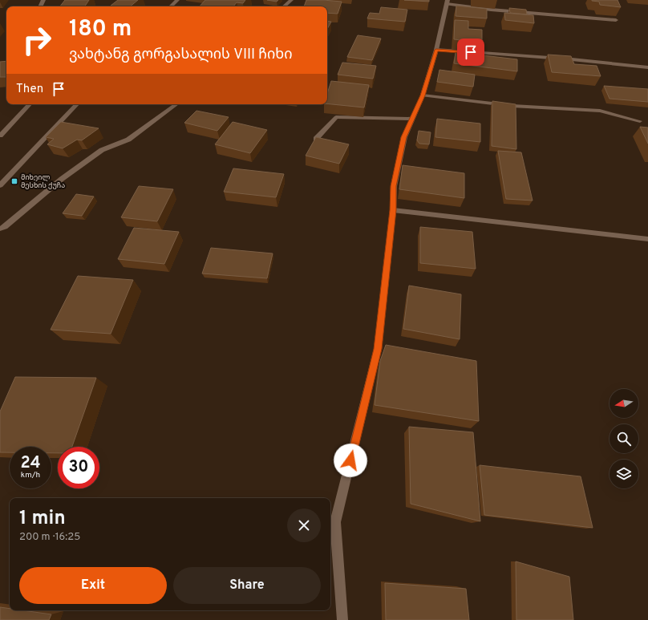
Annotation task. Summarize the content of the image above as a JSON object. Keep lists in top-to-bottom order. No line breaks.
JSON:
{"places":{"transit":["მიხეილ მესხის ქუჩა"]},"north":"left","page":{"turn":["180 m","ვახტანგ გორგასალის VIII ჩიხი"],"then":"Then","speed":"24 km/h","limit":"30","heading":["1 min","200 m · 16:25"],"buttons":["Exit","Share"]}}
